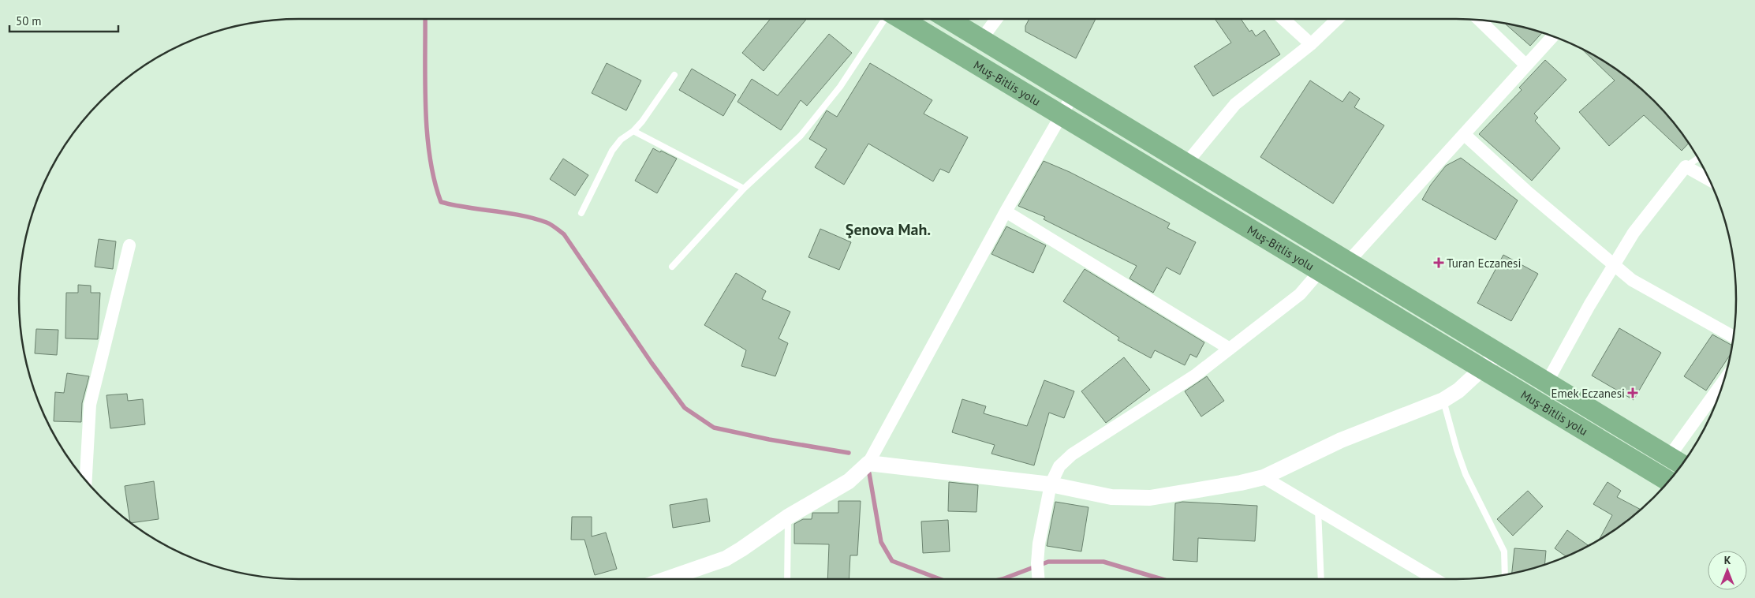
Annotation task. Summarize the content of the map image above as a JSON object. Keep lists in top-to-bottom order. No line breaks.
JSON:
{"streets":{"highway":["Muş-Bitlis yolu"]},"districts":["Şenova Mah."],"places":{"health":["Turan Eczanesi","Emek Eczanesi"]},"scale_bar":"50 m","north":"top"}
